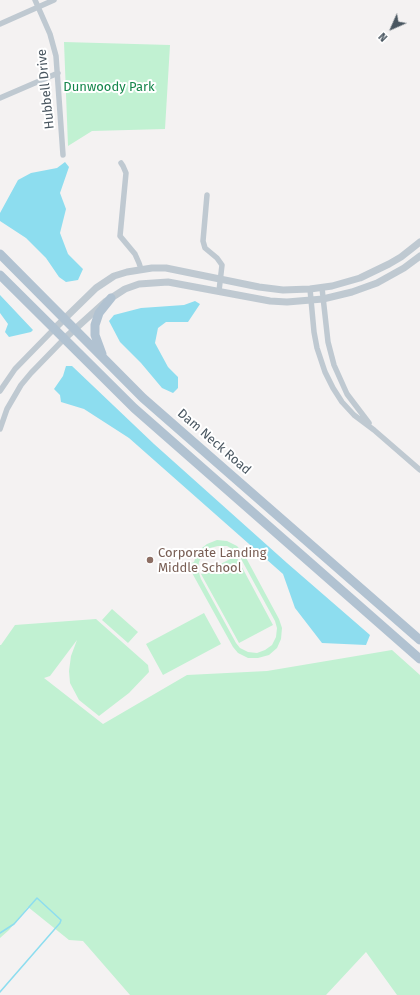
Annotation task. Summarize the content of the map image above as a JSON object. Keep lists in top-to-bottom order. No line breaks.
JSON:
{"streets":{"main road":["Dam Neck Road"],"street":["Hubbell Drive"]},"parks":["Dunwoody Park"],"places":["Corporate Landing Middle School"],"north":"bottom left"}
